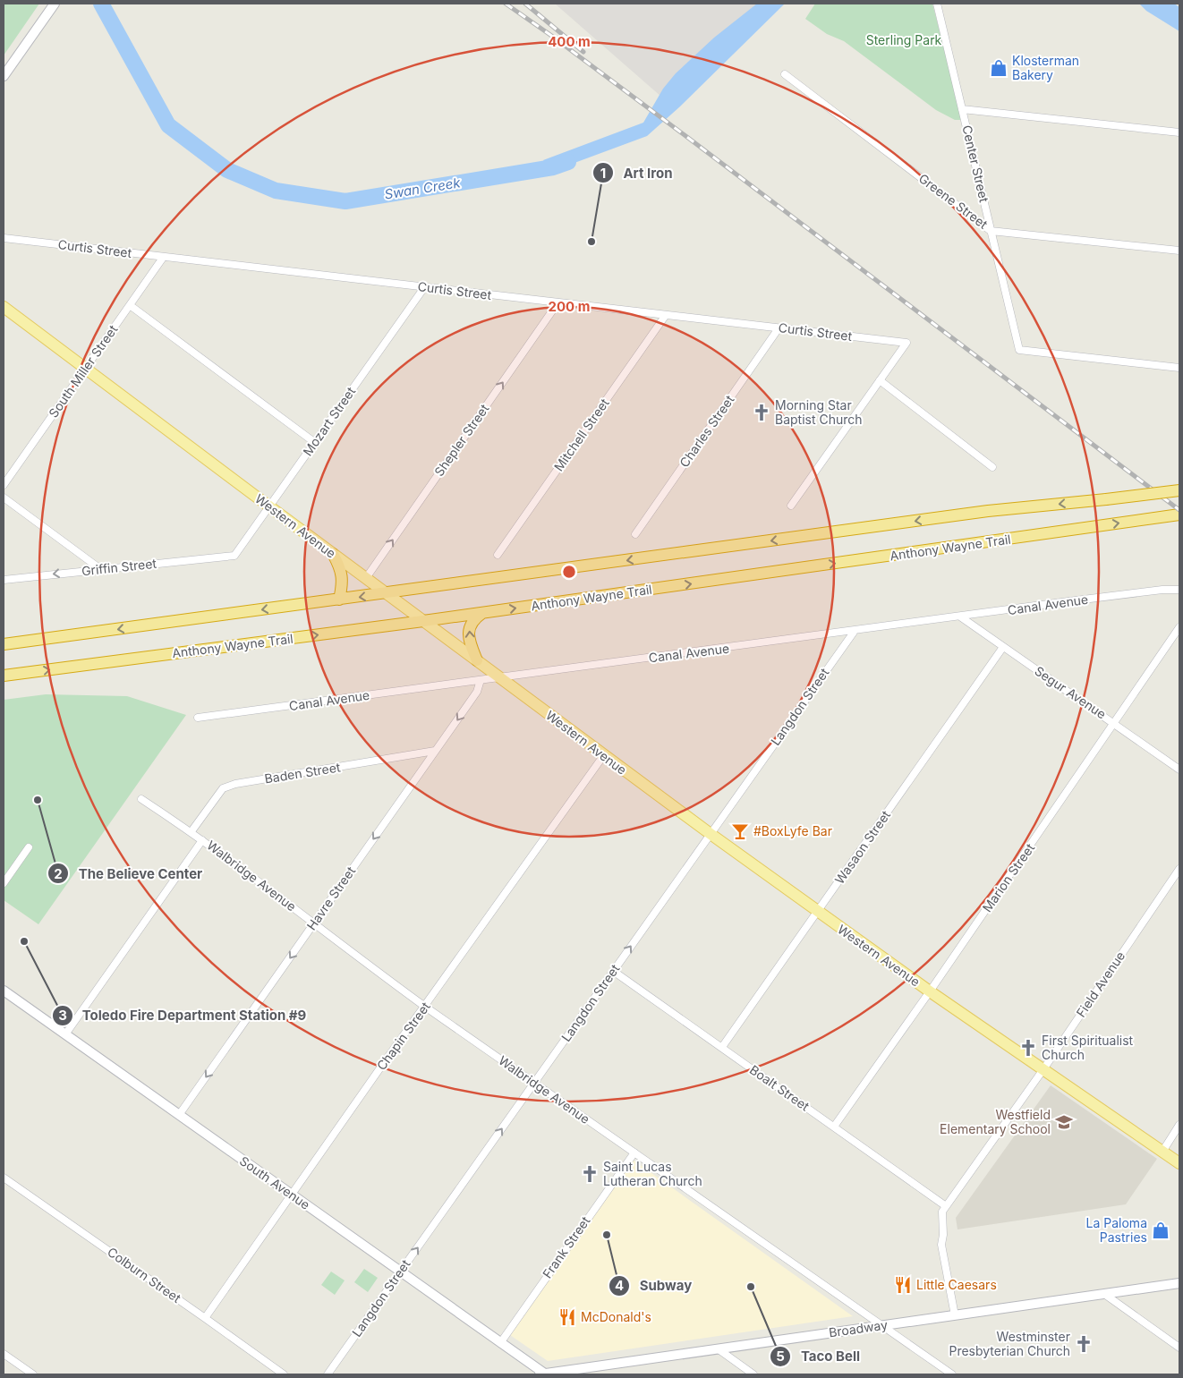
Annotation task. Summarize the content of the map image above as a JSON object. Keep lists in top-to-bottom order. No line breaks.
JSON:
{"streets":{"highway":["Anthony Wayne Trail"],"main road":["Western Avenue"],"street":["Center Street","Greene Street","Curtis Street","South Miller Street","Mozart Street","Charles Street","Mitchell Street","Shepler Street","Griffin Street","Canal Avenue","Segur Avenue","Langdon Street","Baden Street","Wasaon Street","Walbridge Avenue","Marion Street","Havre Street","Field Avenue","Chapin Street","Boalt Street","South Avenue","Frank Street","Colburn Street","Broadway"]},"crossings":[["Center Street","Greene Street"],["Curtis Street","South Miller Street"],["Curtis Street","Mozart Street"],["Curtis Street","Charles Street"],["Curtis Street","Mitchell Street"],["Curtis Street","Shepler Street"],["South Miller Street","Western Avenue"],["Mozart Street","Western Avenue"],["Mozart Street","Griffin Street"],["Shepler Street","Western Avenue"],["Western Avenue","Anthony Wayne Trail"],["Western Avenue","Canal Avenue"],["Western Avenue","Langdon Street"],["Western Avenue","Wasaon Street"],["Western Avenue","Marion Street"],["Western Avenue","Field Avenue"],["Western Avenue","Chapin Street"],["Canal Avenue","Segur Avenue"],["Canal Avenue","Langdon Street"],["Canal Avenue","Havre Street"],["Segur Avenue","Wasaon Street"],["Segur Avenue","Marion Street"],["Langdon Street","Walbridge Avenue"],["Langdon Street","Boalt Street"],["Langdon Street","South Avenue"],["Baden Street","Walbridge Avenue"],["Baden Street","Havre Street"],["Wasaon Street","Boalt Street"],["Walbridge Avenue","Havre Street"],["Walbridge Avenue","Chapin Street"],["Walbridge Avenue","Frank Street"],["Walbridge Avenue","Broadway"],["Marion Street","Boalt Street"],["Havre Street","South Avenue"],["Field Avenue","Boalt Street"],["Field Avenue","Broadway"],["Chapin Street","South Avenue"],["Chapin Street","Colburn Street"],["South Avenue","Frank Street"],["South Avenue","Broadway"]],"one_way":["Shepler Street","Griffin Street","Langdon Street","Havre Street"],"water":["Swan Creek"],"parks":["Sterling Park"],"places":{"shop":["Klosterman Bakery","La Paloma Pastries"],"other":["Art Iron","The Believe Center","Toledo Fire Department Station #9","Subway","Taco Bell"],"church":["Morning Star Baptist Church","First Spiritualist Church","Saint Lucas Lutheran Church","Westminster Presbyterian Church"],"bar":["#BoxLyfe Bar"],"school or university":["Westfield Elementary School"],"restaurant":["Little Caesars","McDonald's"]},"rings":["400 m","200 m"]}
